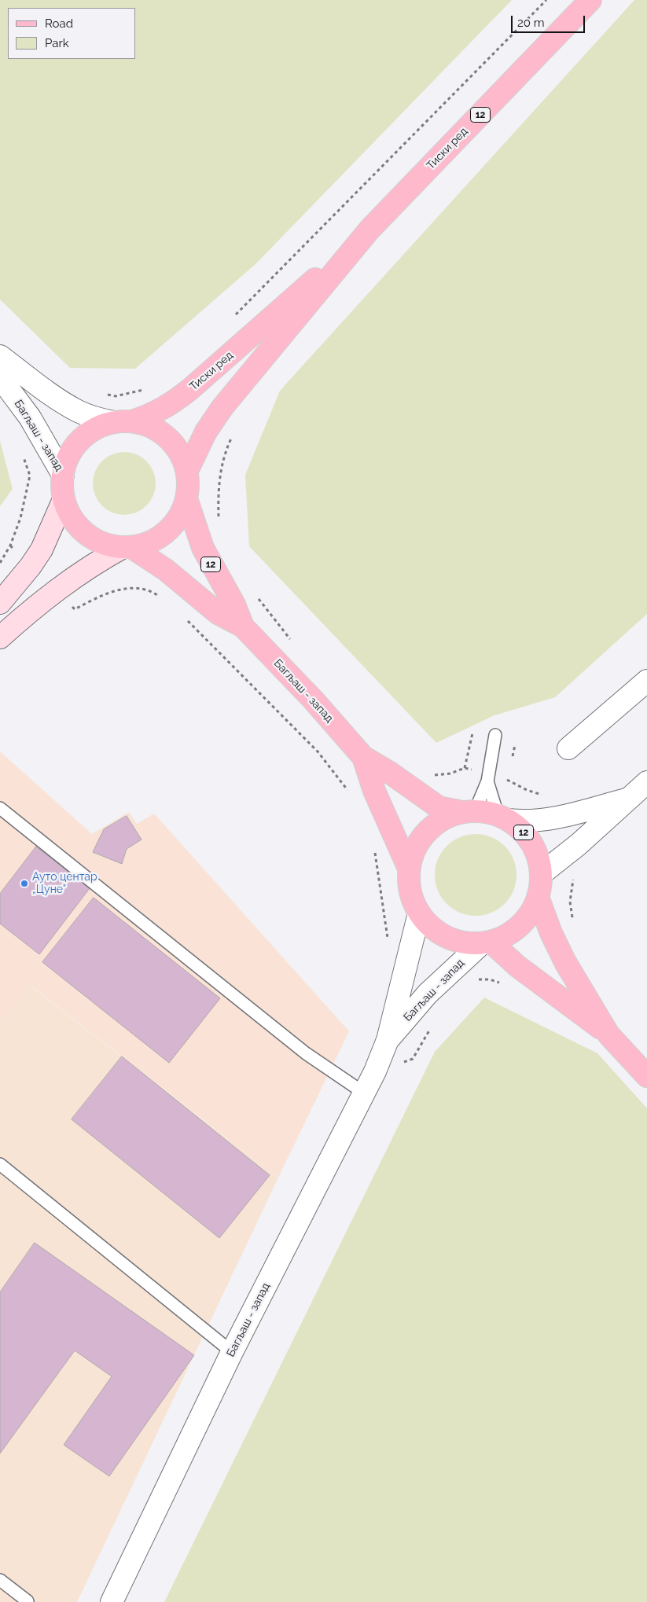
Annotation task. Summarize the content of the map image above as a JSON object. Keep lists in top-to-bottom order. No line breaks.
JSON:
{"streets":{"main road":["12","Тиски ред","Багљаш - запад"]},"crossings":[["12","Тиски ред"],["12","Багљаш - запад"],["Тиски ред","Багљаш - запад"]],"places":["Ауто центар „Цуне”"],"legend":["Road","Park"],"scale_bar":"20 m"}
